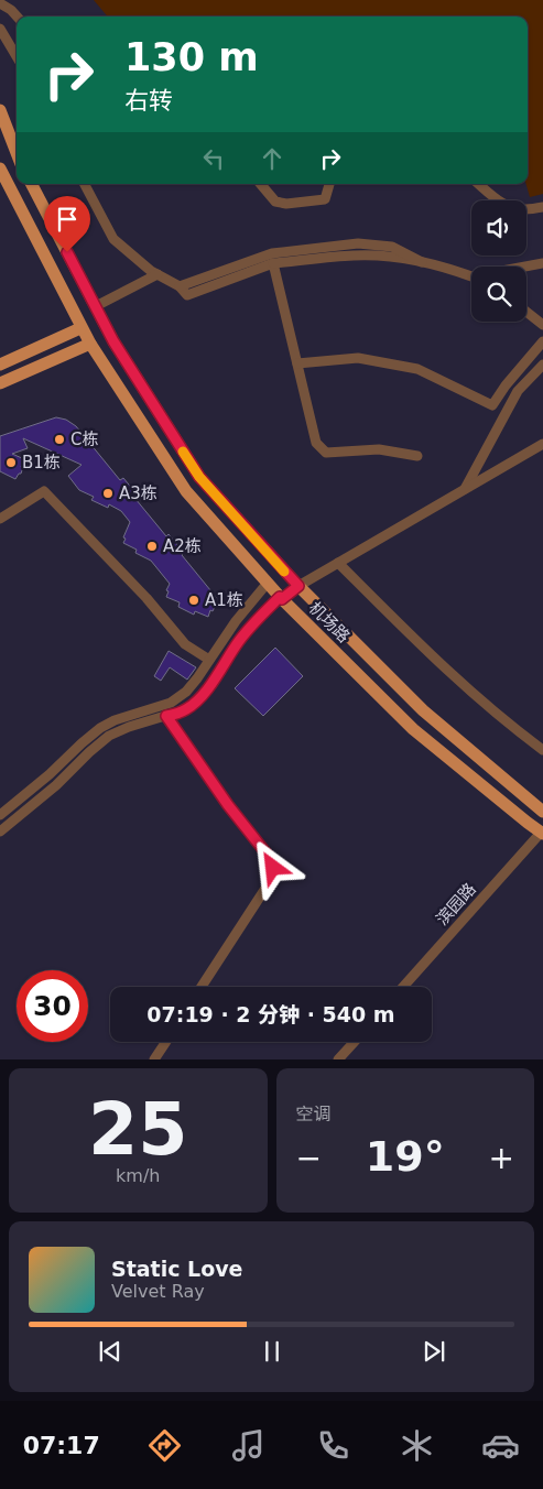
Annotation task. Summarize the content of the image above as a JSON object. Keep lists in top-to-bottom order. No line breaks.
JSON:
{"streets":{"main road":["机场路"],"street":["滨园路"]},"crossings":[["机场路","滨园路"]],"places":["C栋","B1栋","A3栋","A2栋","A1栋"],"page":{"turn":["130 m","右转"],"limit":"30","trip":"07:19 · 2 分钟 · 540 m","tile":[["25","km/h"],"空调"],"heat":["−","19°","+"],"song":["Static Love","Velvet Ray"],"tabs":"07:17"}}
